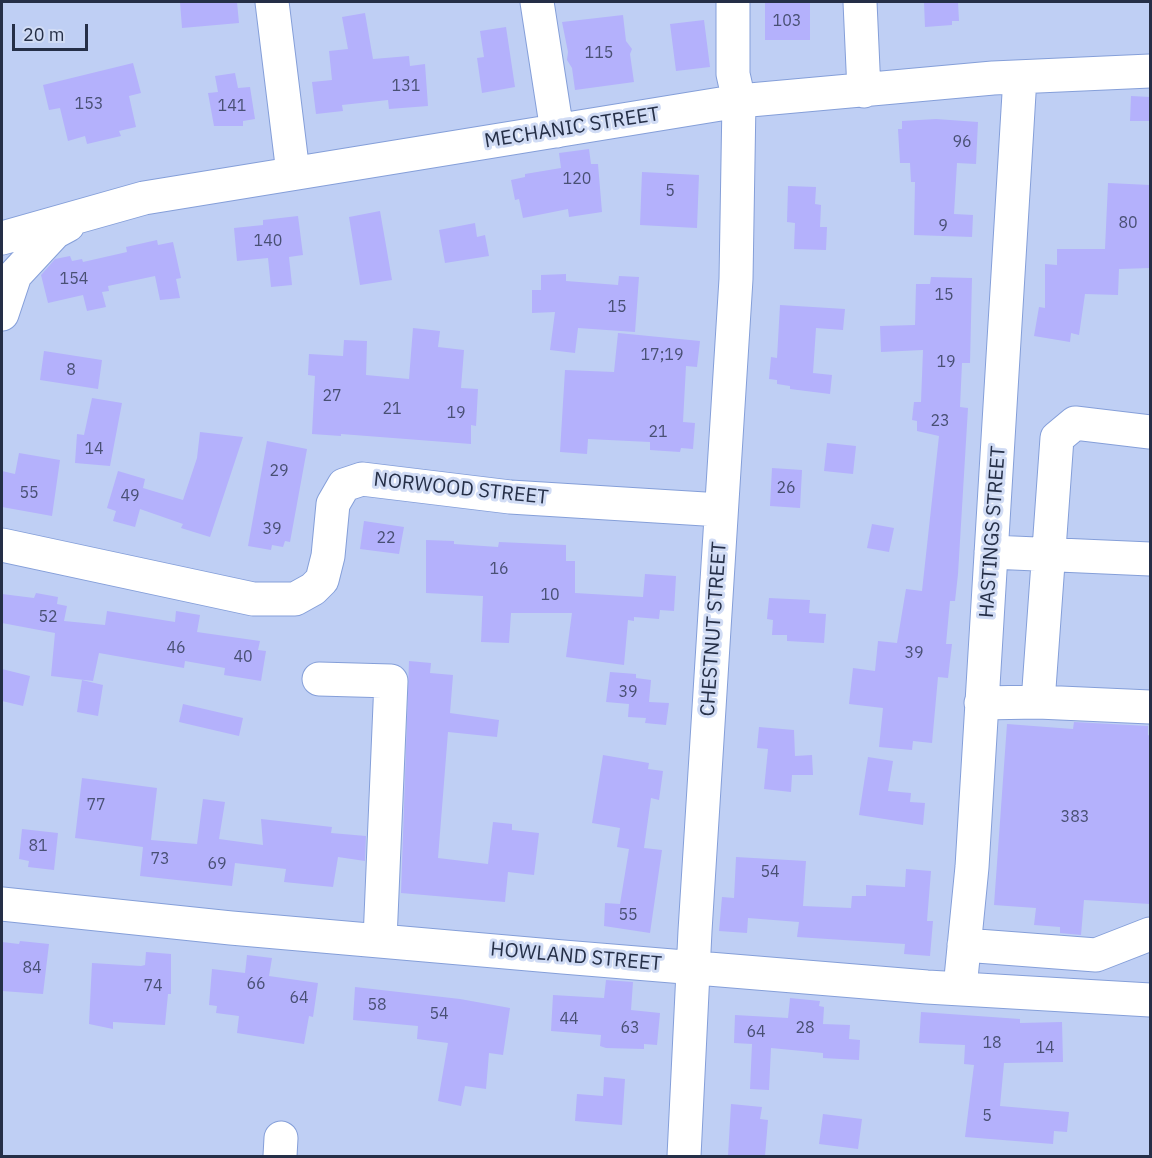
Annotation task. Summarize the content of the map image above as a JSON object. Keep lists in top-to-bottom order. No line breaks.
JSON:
{"streets":{"street":["MECHANIC STREET","NORWOOD STREET","HASTINGS STREET","CHESTNUT STREET","HOWLAND STREET"]},"crossings":[["MECHANIC STREET","HASTINGS STREET"],["MECHANIC STREET","CHESTNUT STREET"],["NORWOOD STREET","CHESTNUT STREET"],["HASTINGS STREET","HOWLAND STREET"],["CHESTNUT STREET","HOWLAND STREET"]],"house_numbers":["103","115","131","153","141","96","120","5","80","9","140","154","15","15","17;19","19","8","27","21","19","23","21","14","29","26","55","49","39","22","16","10","52","46","39","40","39","77","383","81","73","69","54","55","84","66","74","64","58","54","44","63","28","64","18","14","5"],"scale_bar":"20 m"}
